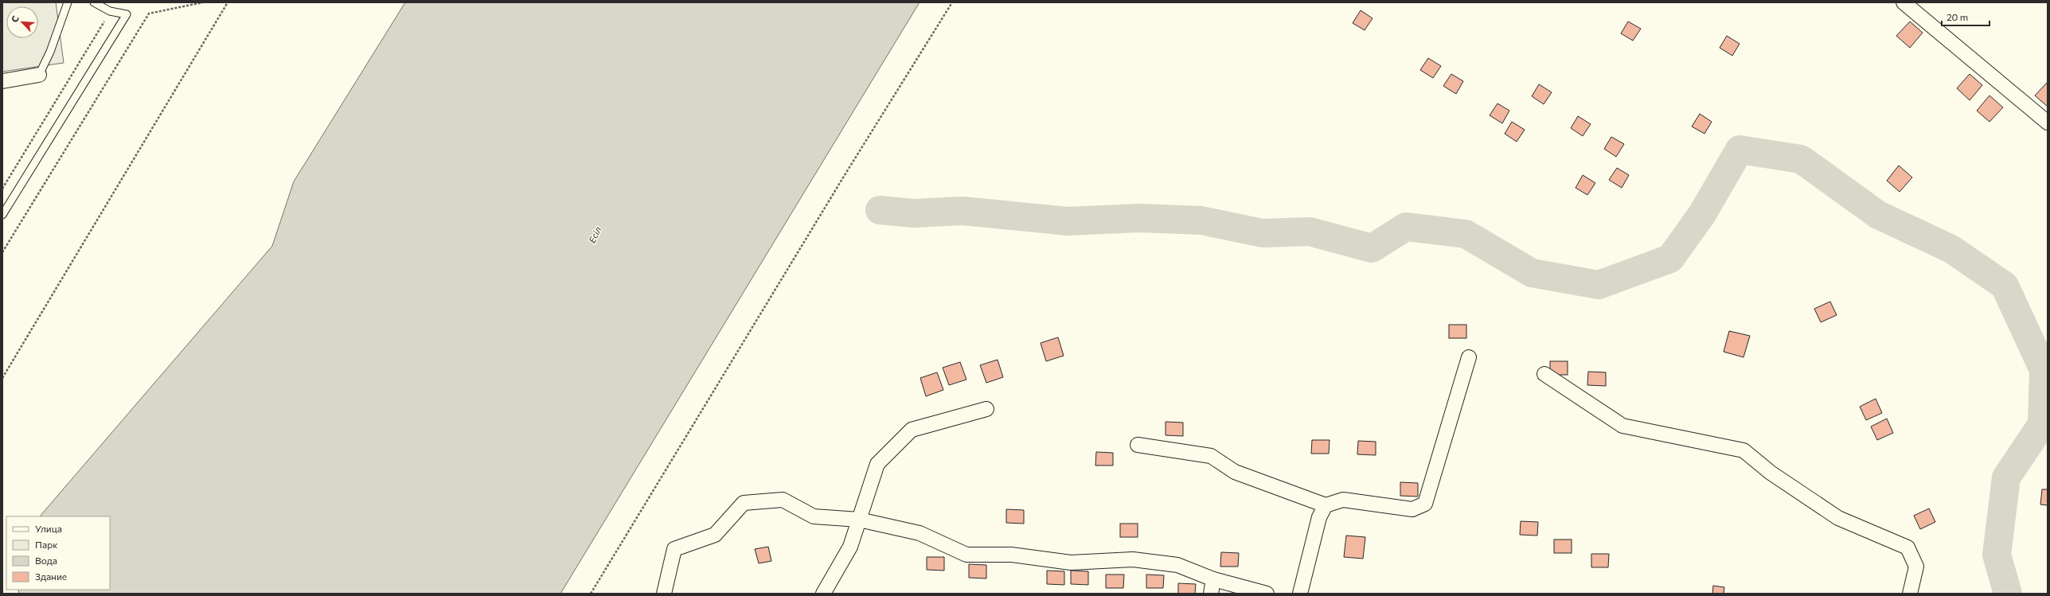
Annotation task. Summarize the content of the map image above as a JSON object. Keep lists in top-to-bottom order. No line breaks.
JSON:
{"water":["Есіл"],"legend":["Улица","Парк","Вода","Здание"],"scale_bar":"20 m","north":"top left"}
